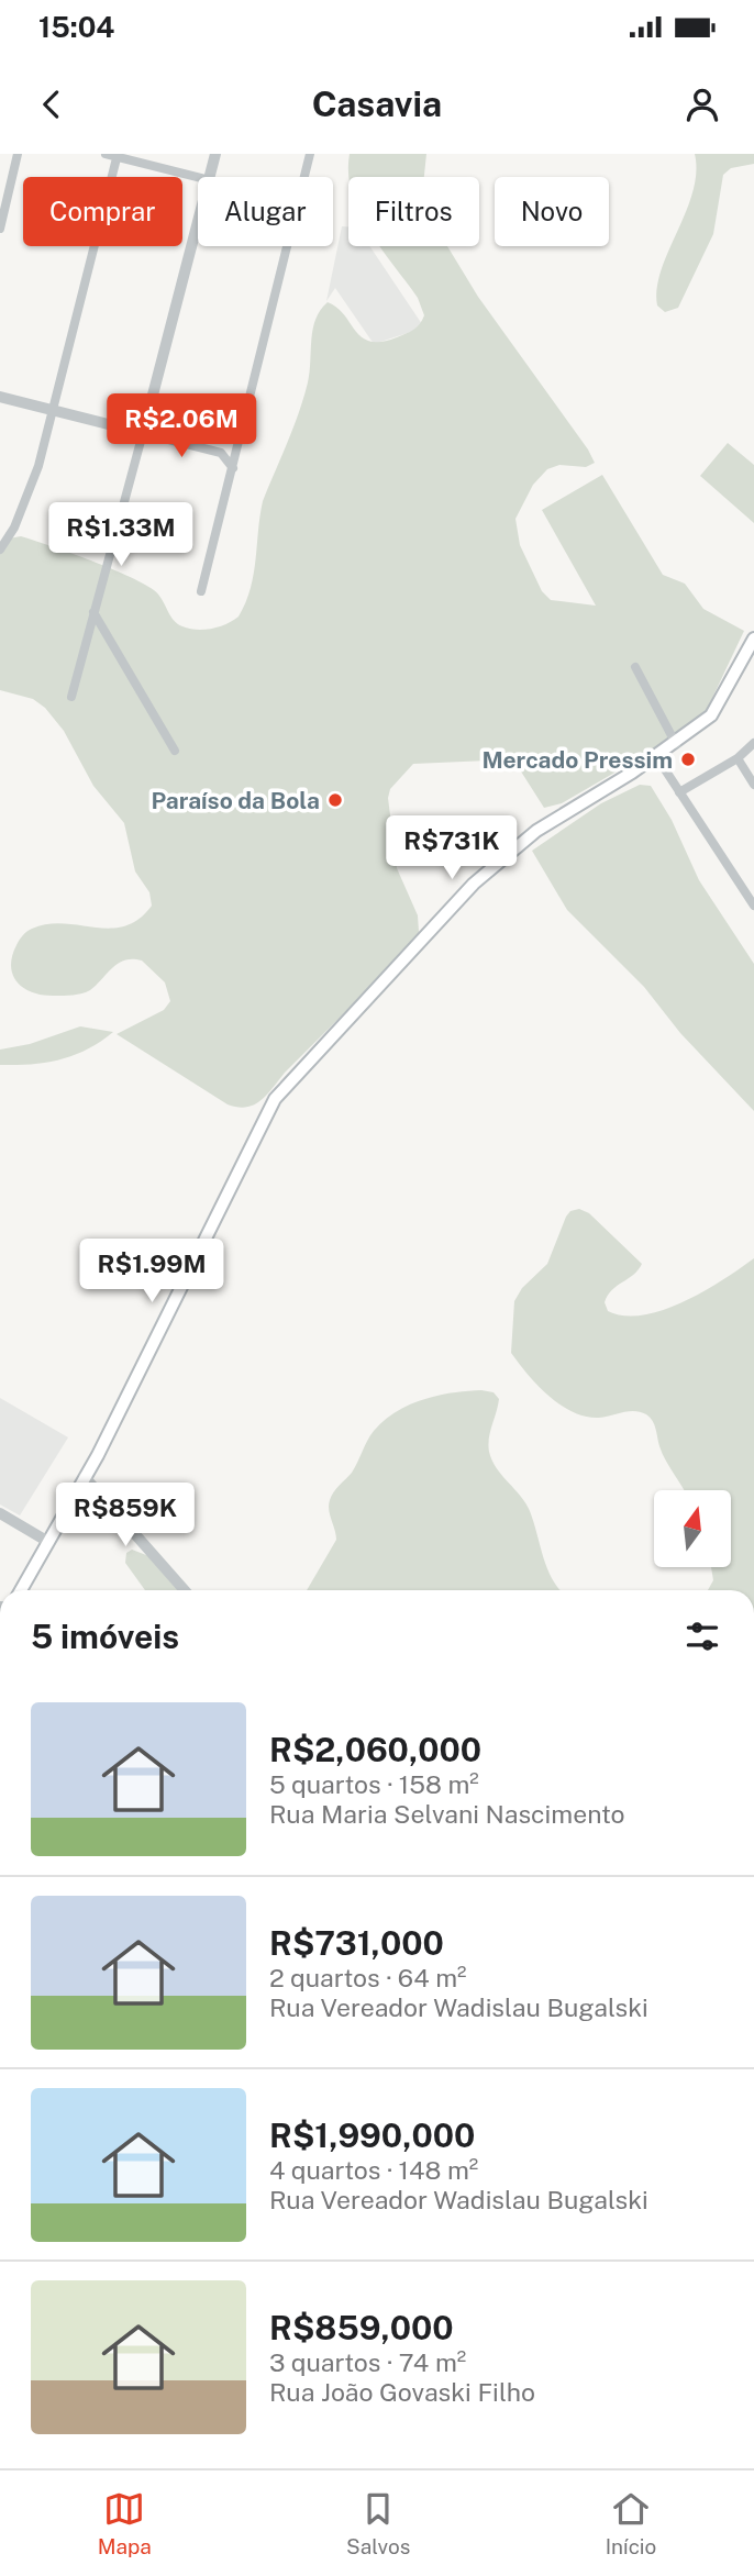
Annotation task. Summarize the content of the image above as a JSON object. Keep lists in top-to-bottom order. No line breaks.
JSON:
{"places":["Mercado Pressim","Paraíso da Bola"],"north":"top","page":{"status":"15:04","header":"Casavia","chip":["Comprar","Alugar","Filtros","Novo"],"price":["R$2.06M","R$1.33M","R$731K","R$1.99M","R$859K"],"heading":"5 imóveis","list":[{"name":"R$2,060,000","note":"5 quartos · 158 m² · Rua Maria Selvani Nascimento"},{"name":"R$731,000","note":"2 quartos · 64 m² · Rua Vereador Wadislau Bugalski"},{"name":"R$1,990,000","note":"4 quartos · 148 m² · Rua Vereador Wadislau Bugalski"},{"name":"R$859,000","note":"3 quartos · 74 m² · Rua João Govaski Filho"}],"tabs":["Mapa","Salvos","Início"]}}
